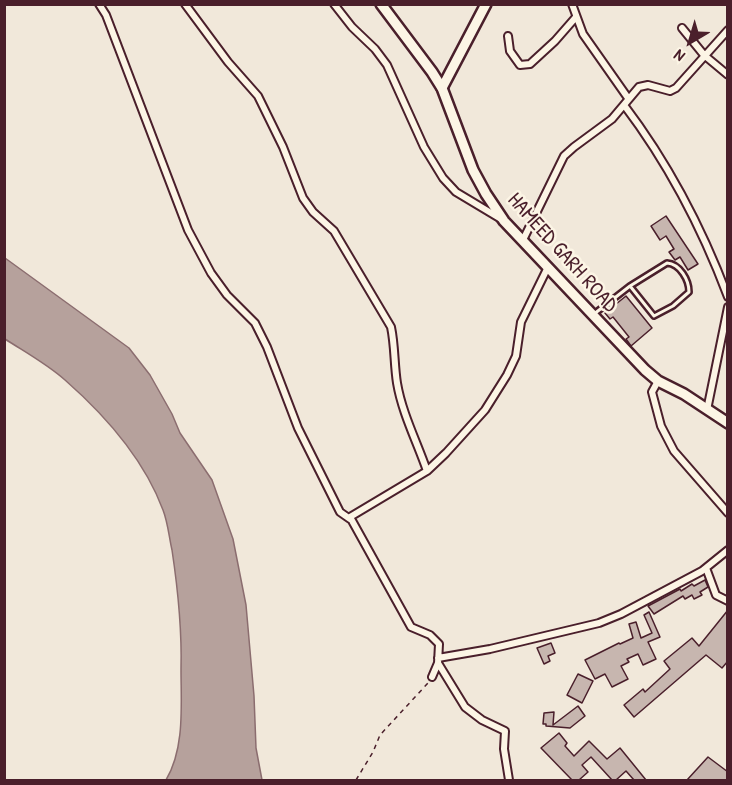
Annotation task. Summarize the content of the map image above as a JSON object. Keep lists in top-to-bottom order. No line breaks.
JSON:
{"streets":{"main road":["HAMEED GARH ROAD"]},"north":"bottom left"}
